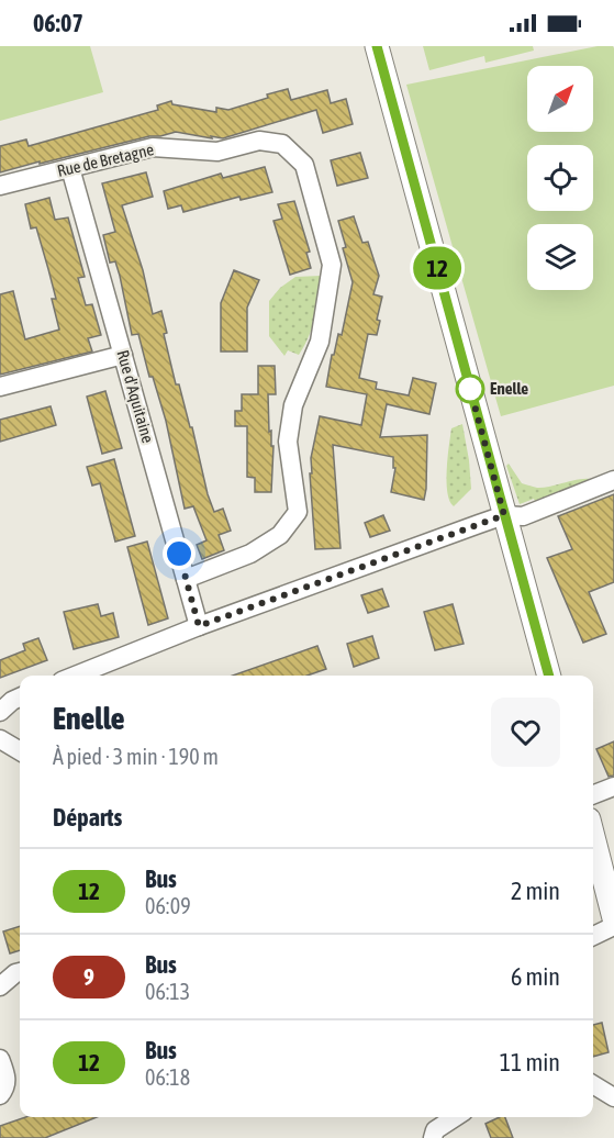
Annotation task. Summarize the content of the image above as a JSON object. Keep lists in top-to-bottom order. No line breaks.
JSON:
{"streets":{"street":["Rue de Bretagne","Rue d'Aquitaine"]},"crossings":[["Rue de Bretagne","Rue d'Aquitaine"]],"places":["Enelle"],"lines":["bus line 12"],"north":"top right","page":{"status":"06:07","on_map":"12","heading":[["Enelle","À pied · 3 min · 190 m"],"Départs"],"list":[{"mark":"12","name":"Bus","note":"06:09","value":"2 min"},{"mark":"9","name":"Bus","note":"06:13","value":"6 min"},{"mark":"12","name":"Bus","note":"06:18","value":"11 min"}]}}
